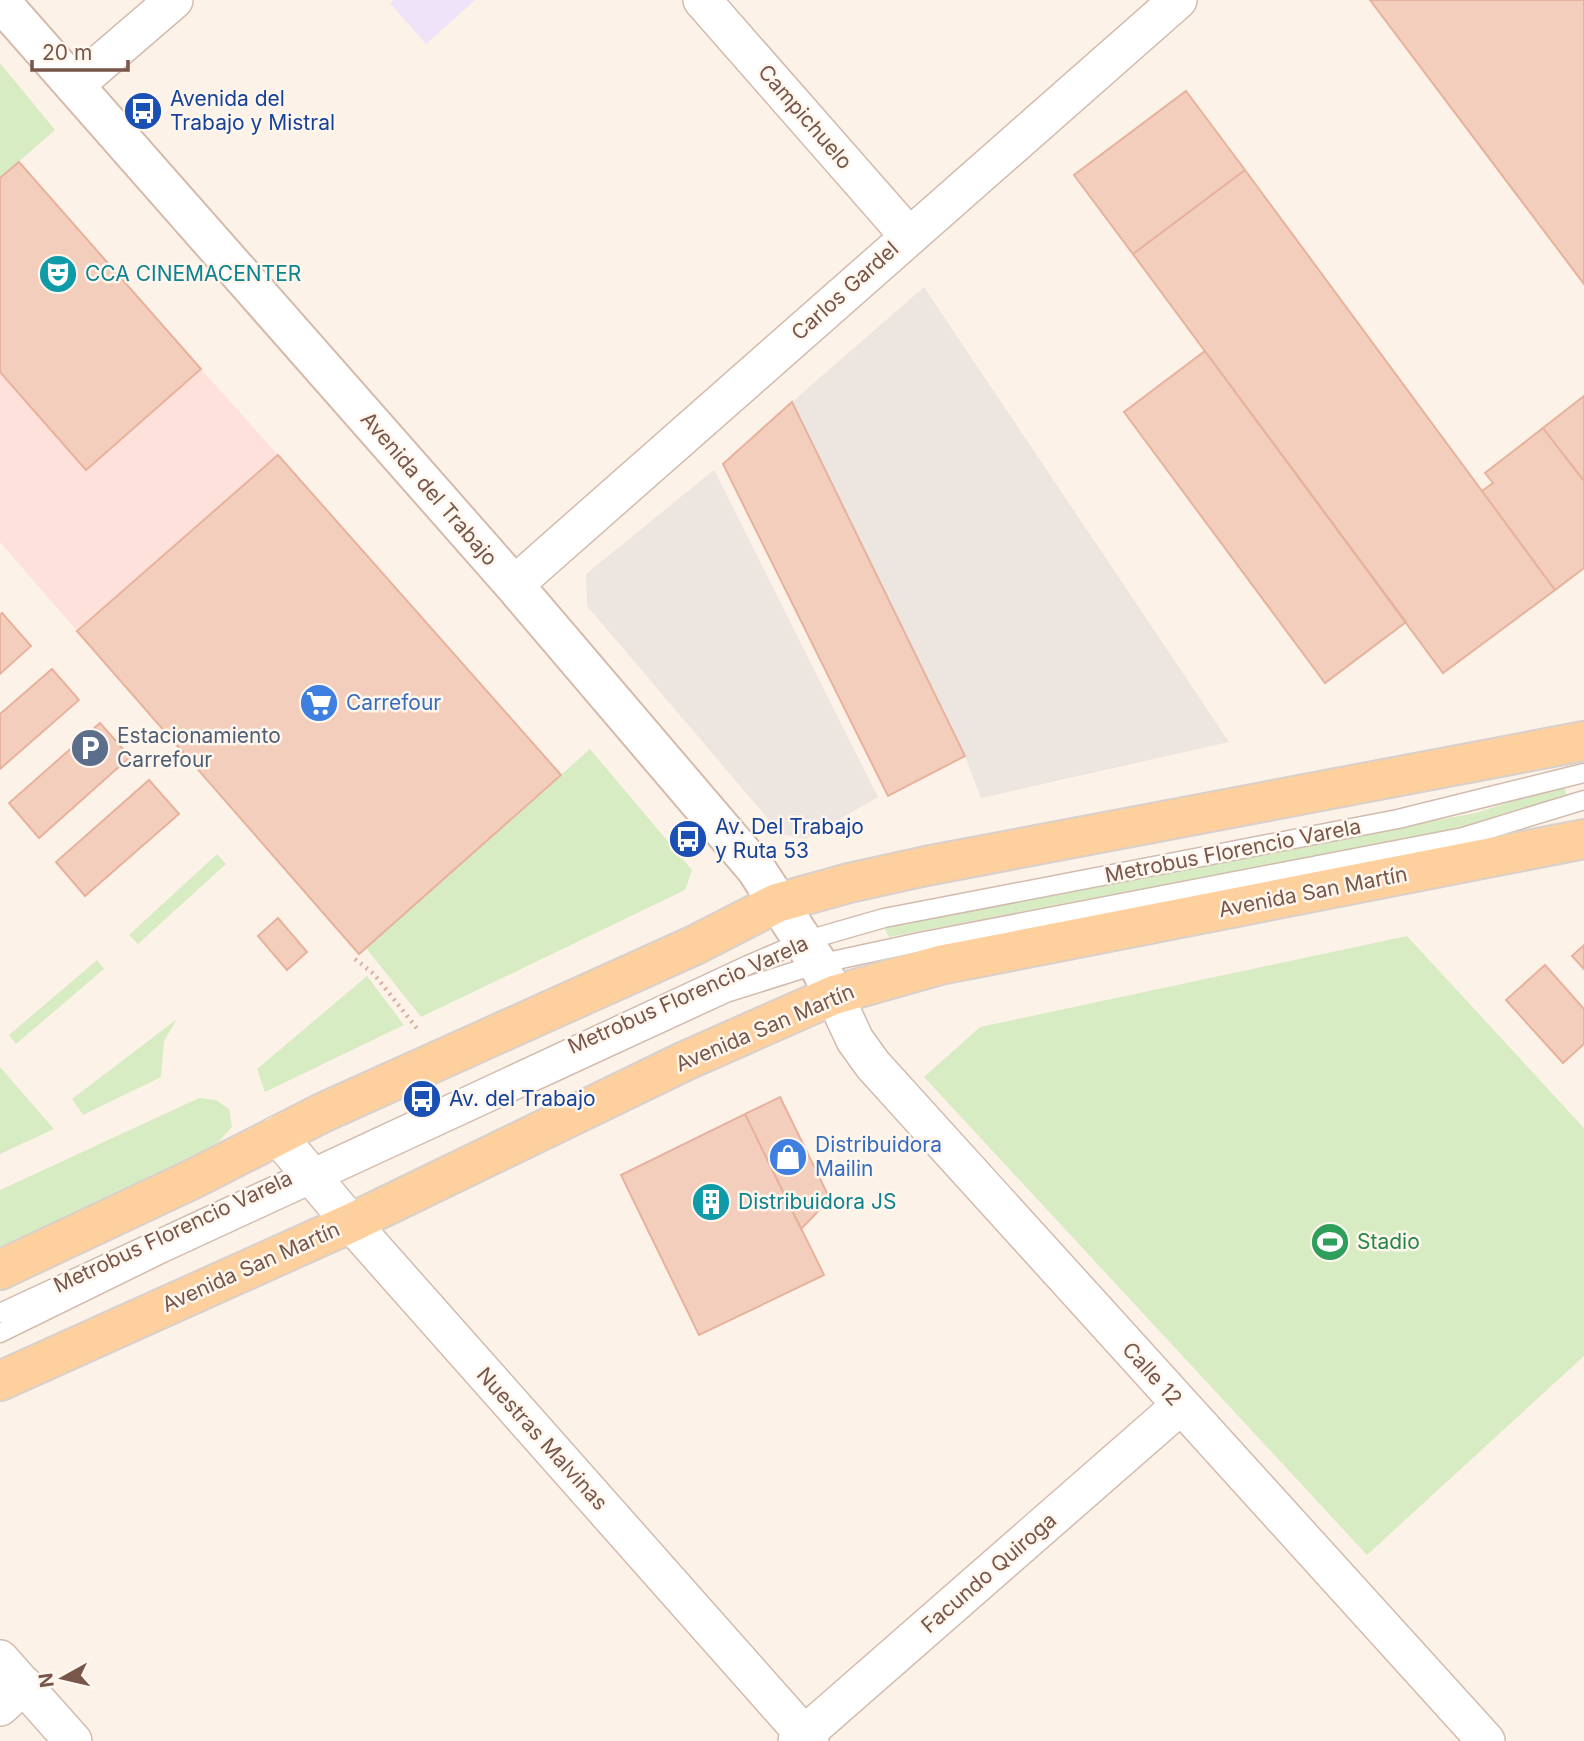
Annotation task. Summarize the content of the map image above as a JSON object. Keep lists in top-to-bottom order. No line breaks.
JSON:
{"streets":{"main road":["Avenida del Trabajo","Avenida San Martín"],"street":["Campichuelo","Carlos Gardel","Calle 12","Nuestras Malvinas","Facundo Quiroga"],"lane":["Metrobus Florencio Varela"]},"crossings":[["Campichuelo","Carlos Gardel"],["Carlos Gardel","Avenida del Trabajo"],["Avenida del Trabajo","Metrobus Florencio Varela"],["Avenida del Trabajo","Avenida San Martín"],["Avenida del Trabajo","Calle 12"],["Metrobus Florencio Varela","Avenida San Martín"],["Metrobus Florencio Varela","Calle 12"],["Metrobus Florencio Varela","Nuestras Malvinas"],["Avenida San Martín","Calle 12"],["Avenida San Martín","Nuestras Malvinas"],["Calle 12","Facundo Quiroga"],["Nuestras Malvinas","Facundo Quiroga"]],"places":{"bus stop":["Avenida del Trabajo y Mistral","Av. Del Trabajo y Ruta 53","Av. del Trabajo"],"theatre":["CCA CINEMACENTER"],"supermarket":["Carrefour"],"parking":["Estacionamiento Carrefour"],"shop":["Distribuidora Mailin"],"building":["Distribuidora JS"],"sports":["Stadio"]},"scale_bar":"20 m","north":"left"}
